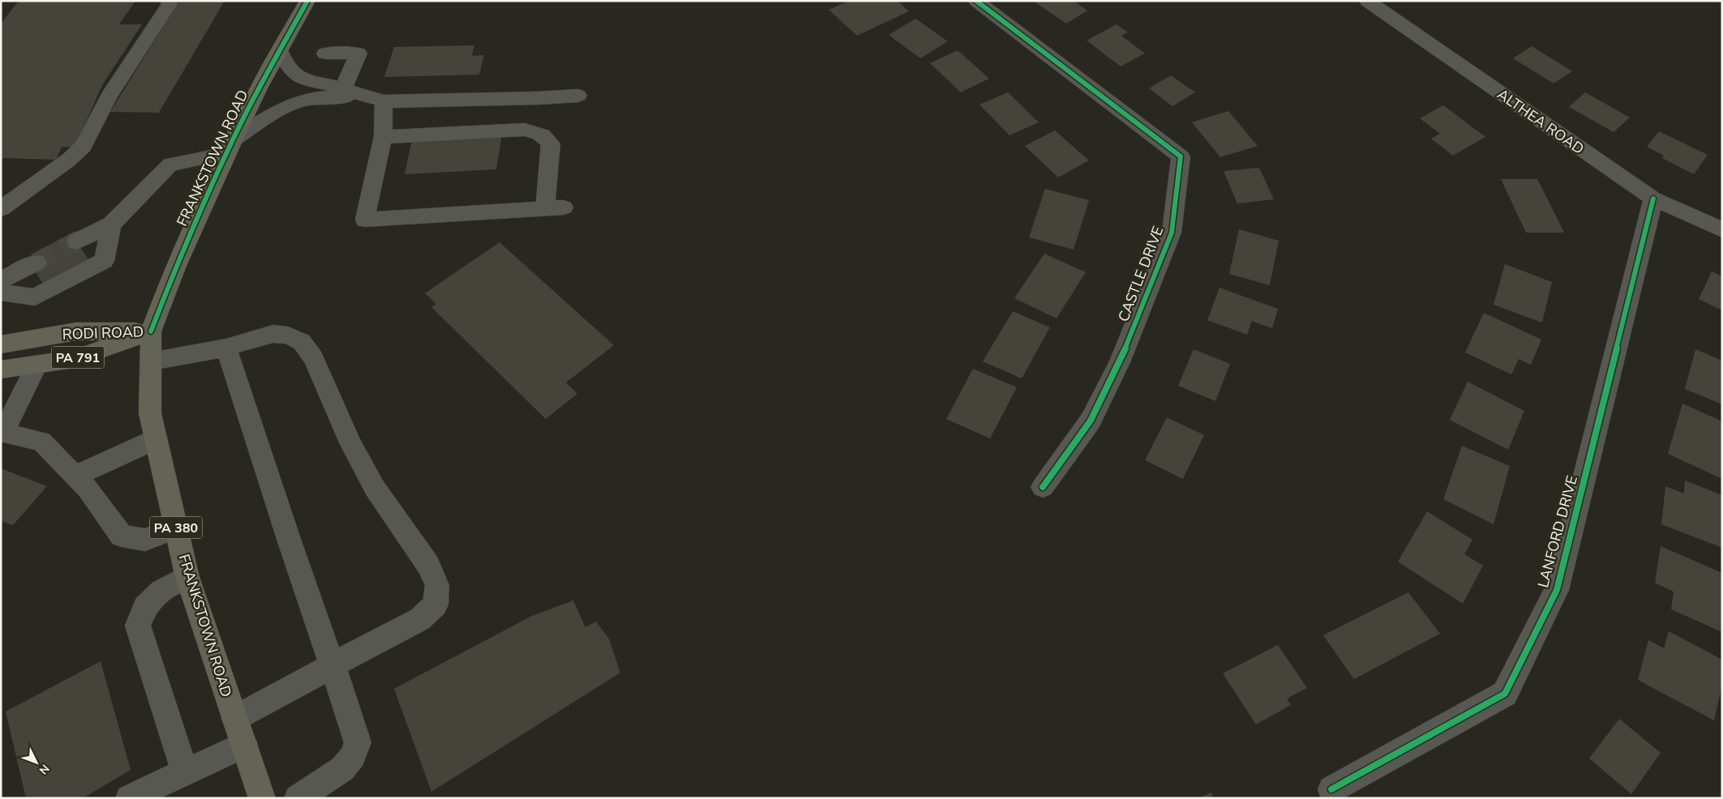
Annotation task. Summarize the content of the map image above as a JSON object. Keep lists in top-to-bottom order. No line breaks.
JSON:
{"streets":{"main road":["FRANKSTOWN ROAD","RODI ROAD","PA 791","PA 380"],"street":["ALTHEA ROAD","CASTLE DRIVE","LANFORD DRIVE"]},"crossings":[["ALTHEA ROAD","LANFORD DRIVE"],["FRANKSTOWN ROAD","RODI ROAD"]],"north":"bottom right"}
